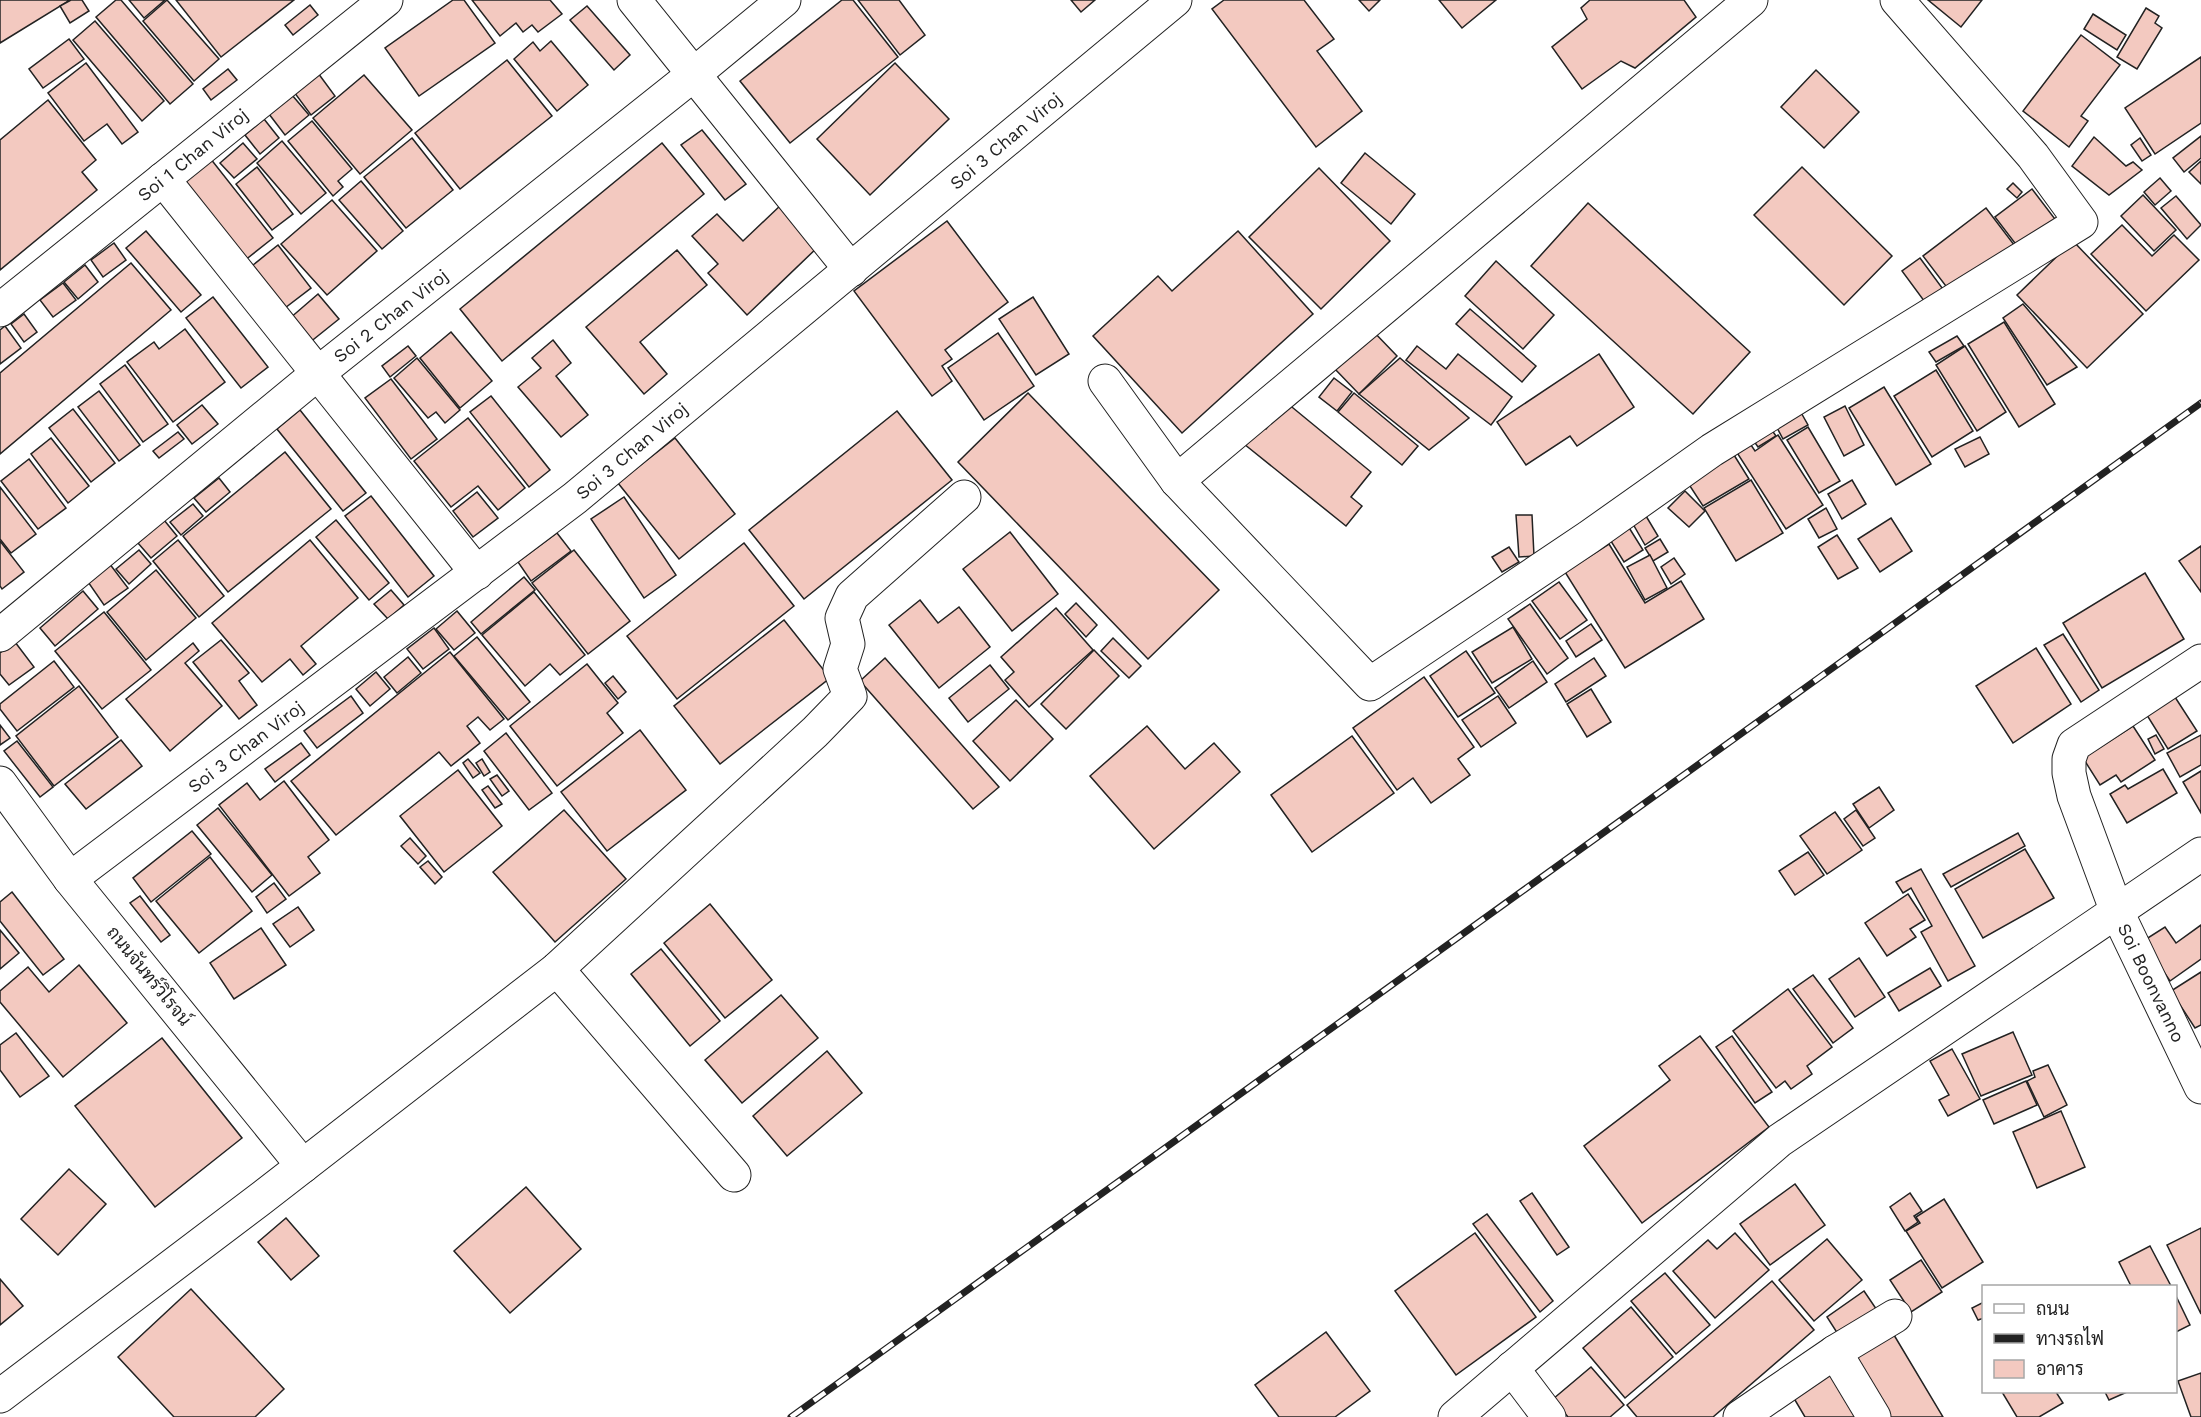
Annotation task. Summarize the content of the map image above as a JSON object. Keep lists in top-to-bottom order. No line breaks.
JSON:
{"streets":{"street":["Soi 3 Chan Viroj","Soi 1 Chan Viroj","Soi 2 Chan Viroj","ถนนจันทร์วิโรจน์","Soi Boonvanno"]},"crossings":[["Soi 3 Chan Viroj","ถนนจันทร์วิโรจน์"]],"legend":["ถนน","ทางรถไฟ","อาคาร"]}
